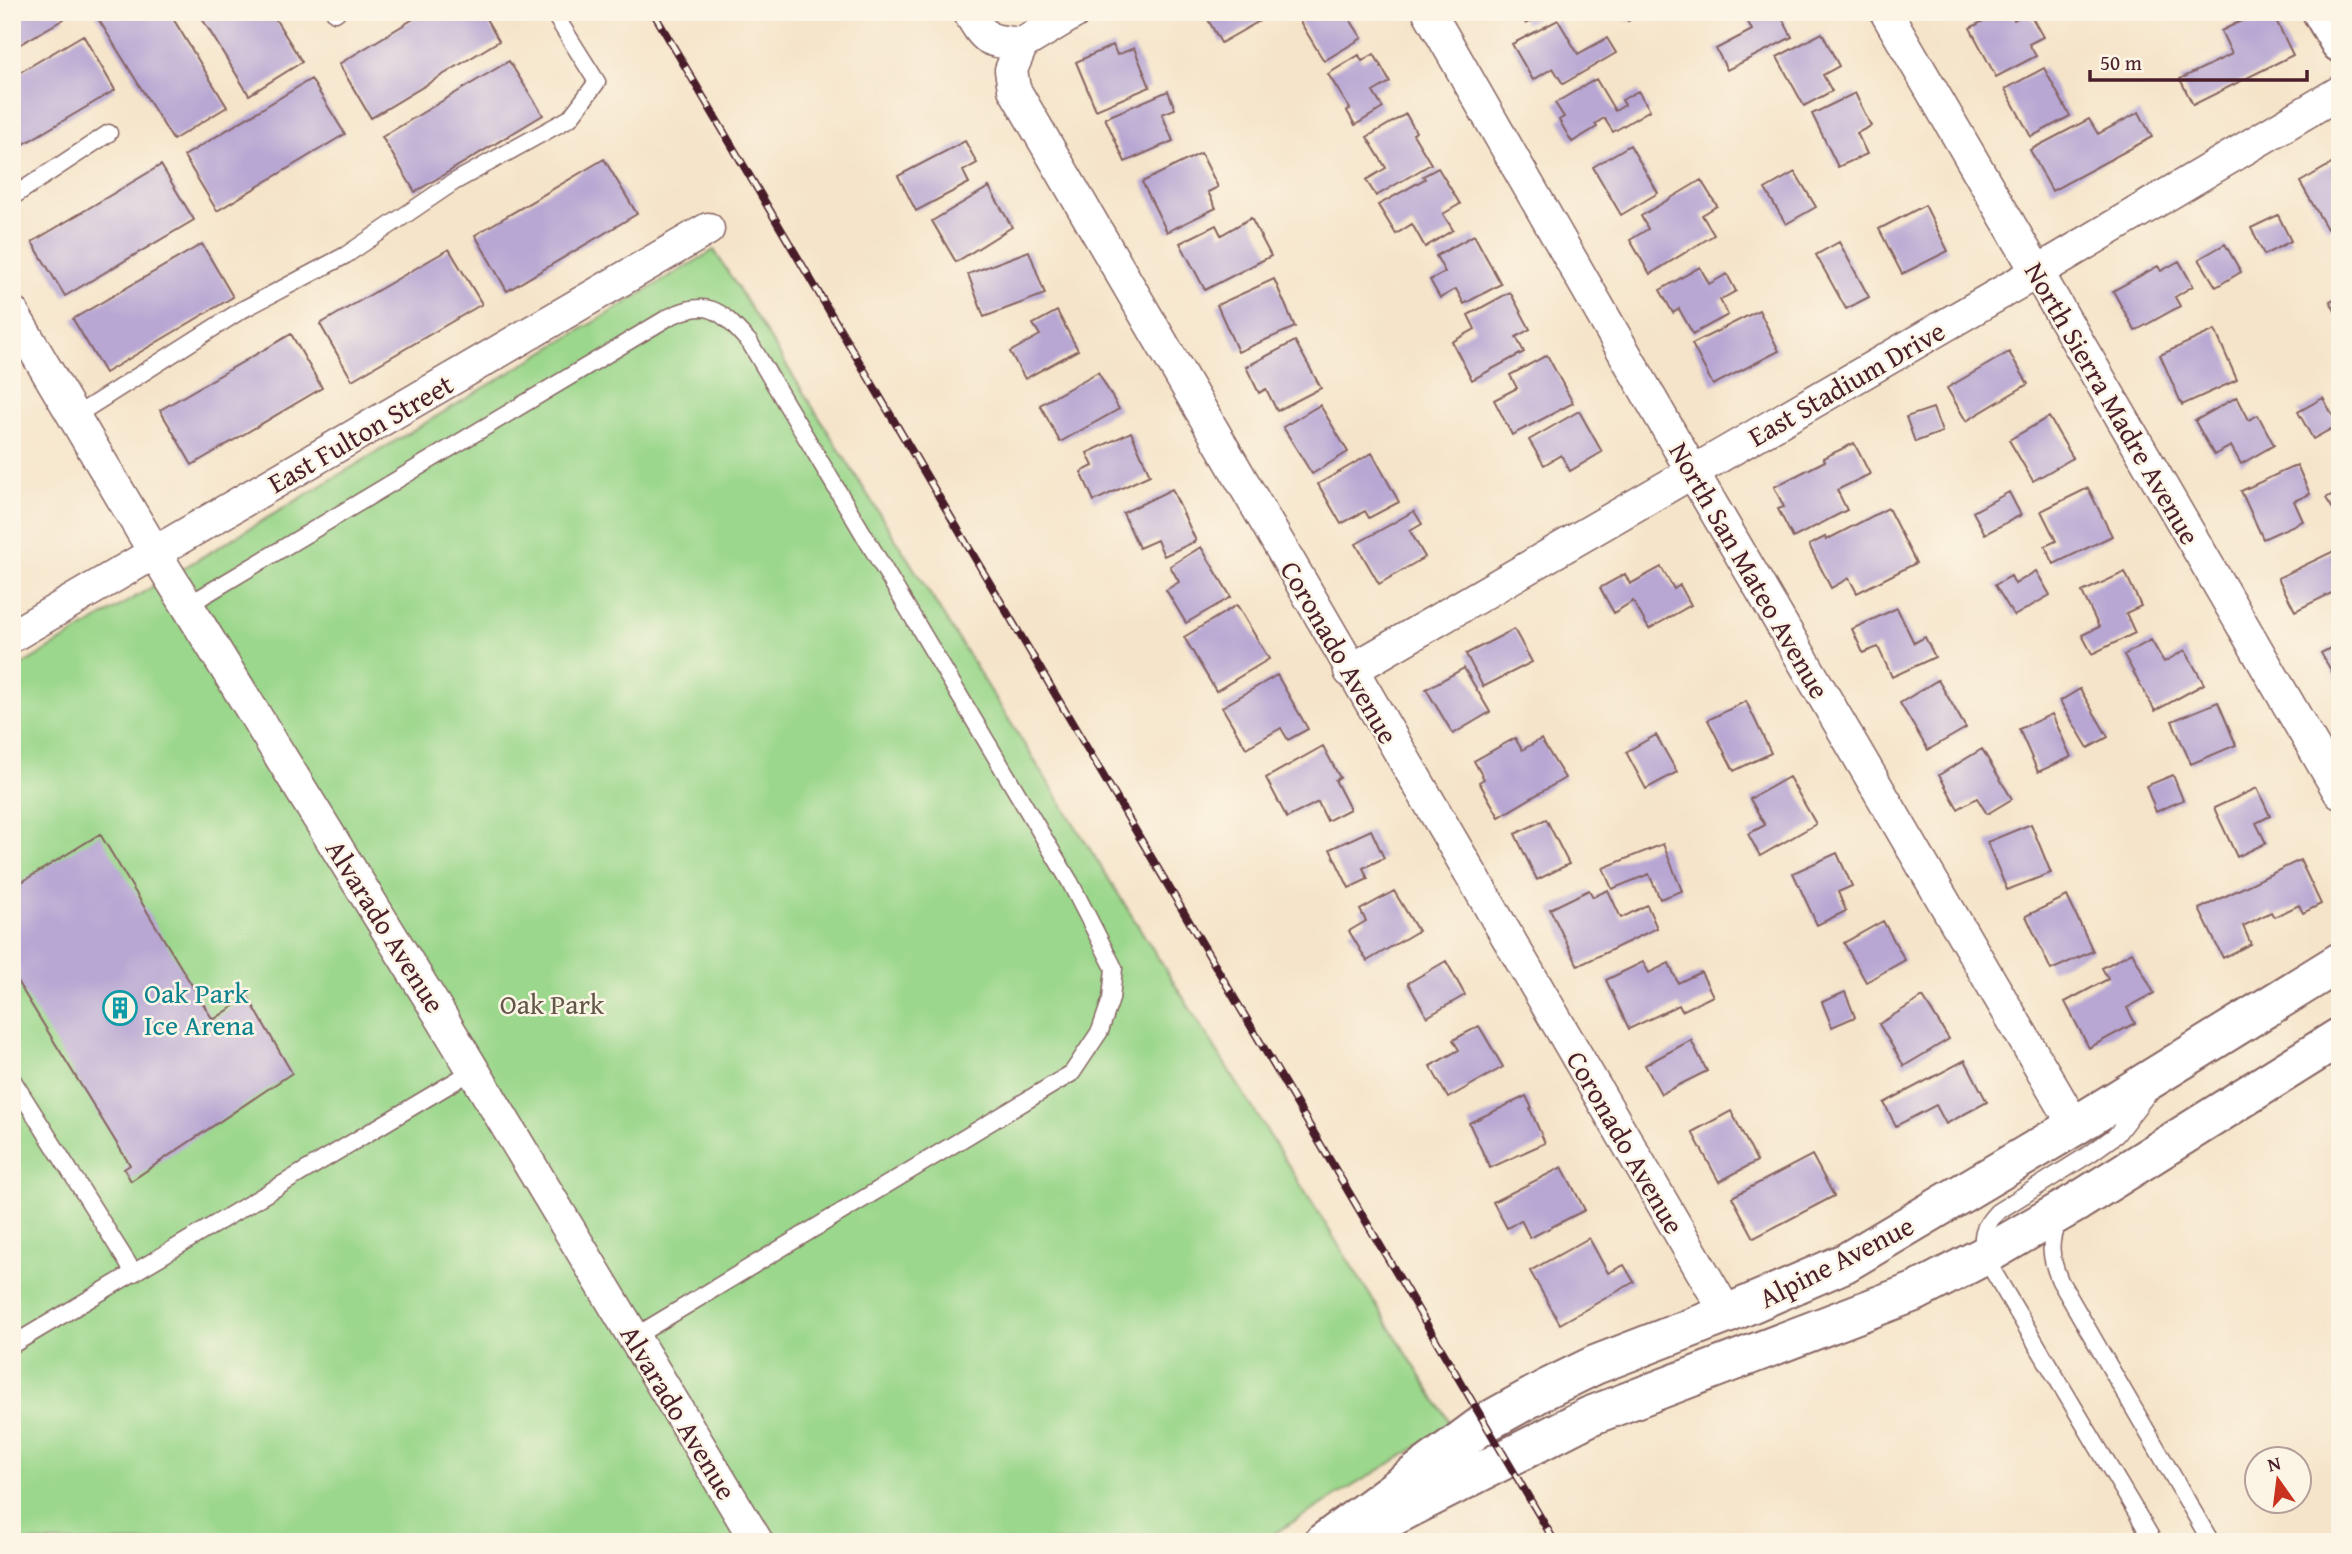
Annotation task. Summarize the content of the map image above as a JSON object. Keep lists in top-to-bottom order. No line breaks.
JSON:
{"streets":{"street":["East Stadium Drive","North Sierra Madre Avenue","East Fulton Street","North San Mateo Avenue","Coronado Avenue","Alvarado Avenue","Alpine Avenue"]},"crossings":[["East Stadium Drive","North Sierra Madre Avenue"],["East Stadium Drive","North San Mateo Avenue"],["East Stadium Drive","Coronado Avenue"],["East Fulton Street","Alvarado Avenue"],["North San Mateo Avenue","Alpine Avenue"],["Coronado Avenue","Alpine Avenue"]],"parks":["Oak Park"],"places":{"building":["Oak Park Ice Arena"]},"scale_bar":"50 m","north":"top"}
